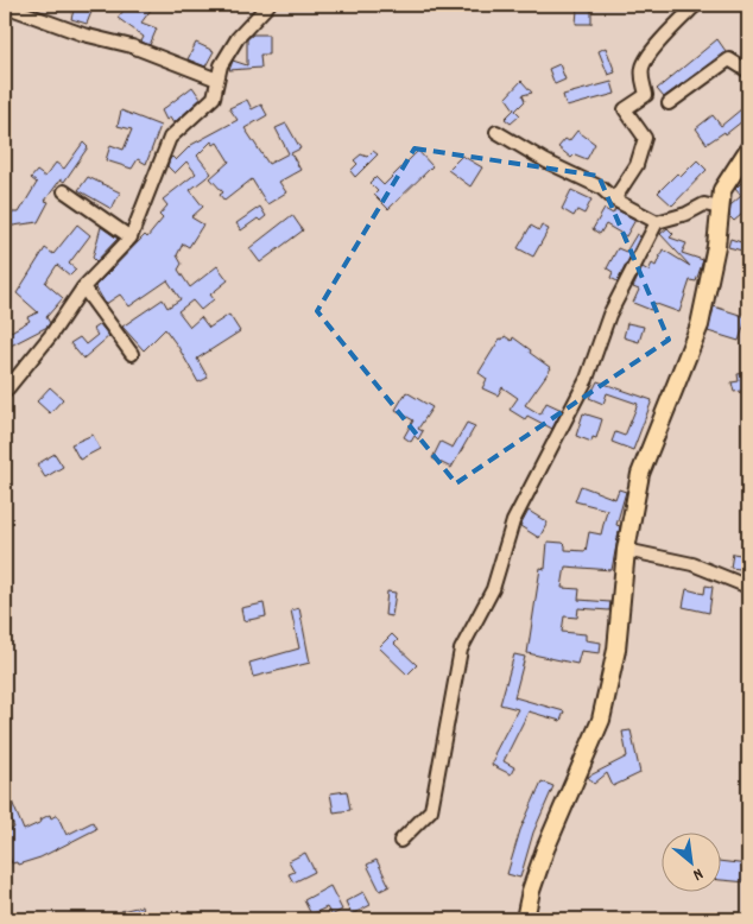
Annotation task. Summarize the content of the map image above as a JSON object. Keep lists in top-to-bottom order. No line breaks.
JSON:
{"north":"bottom right"}
